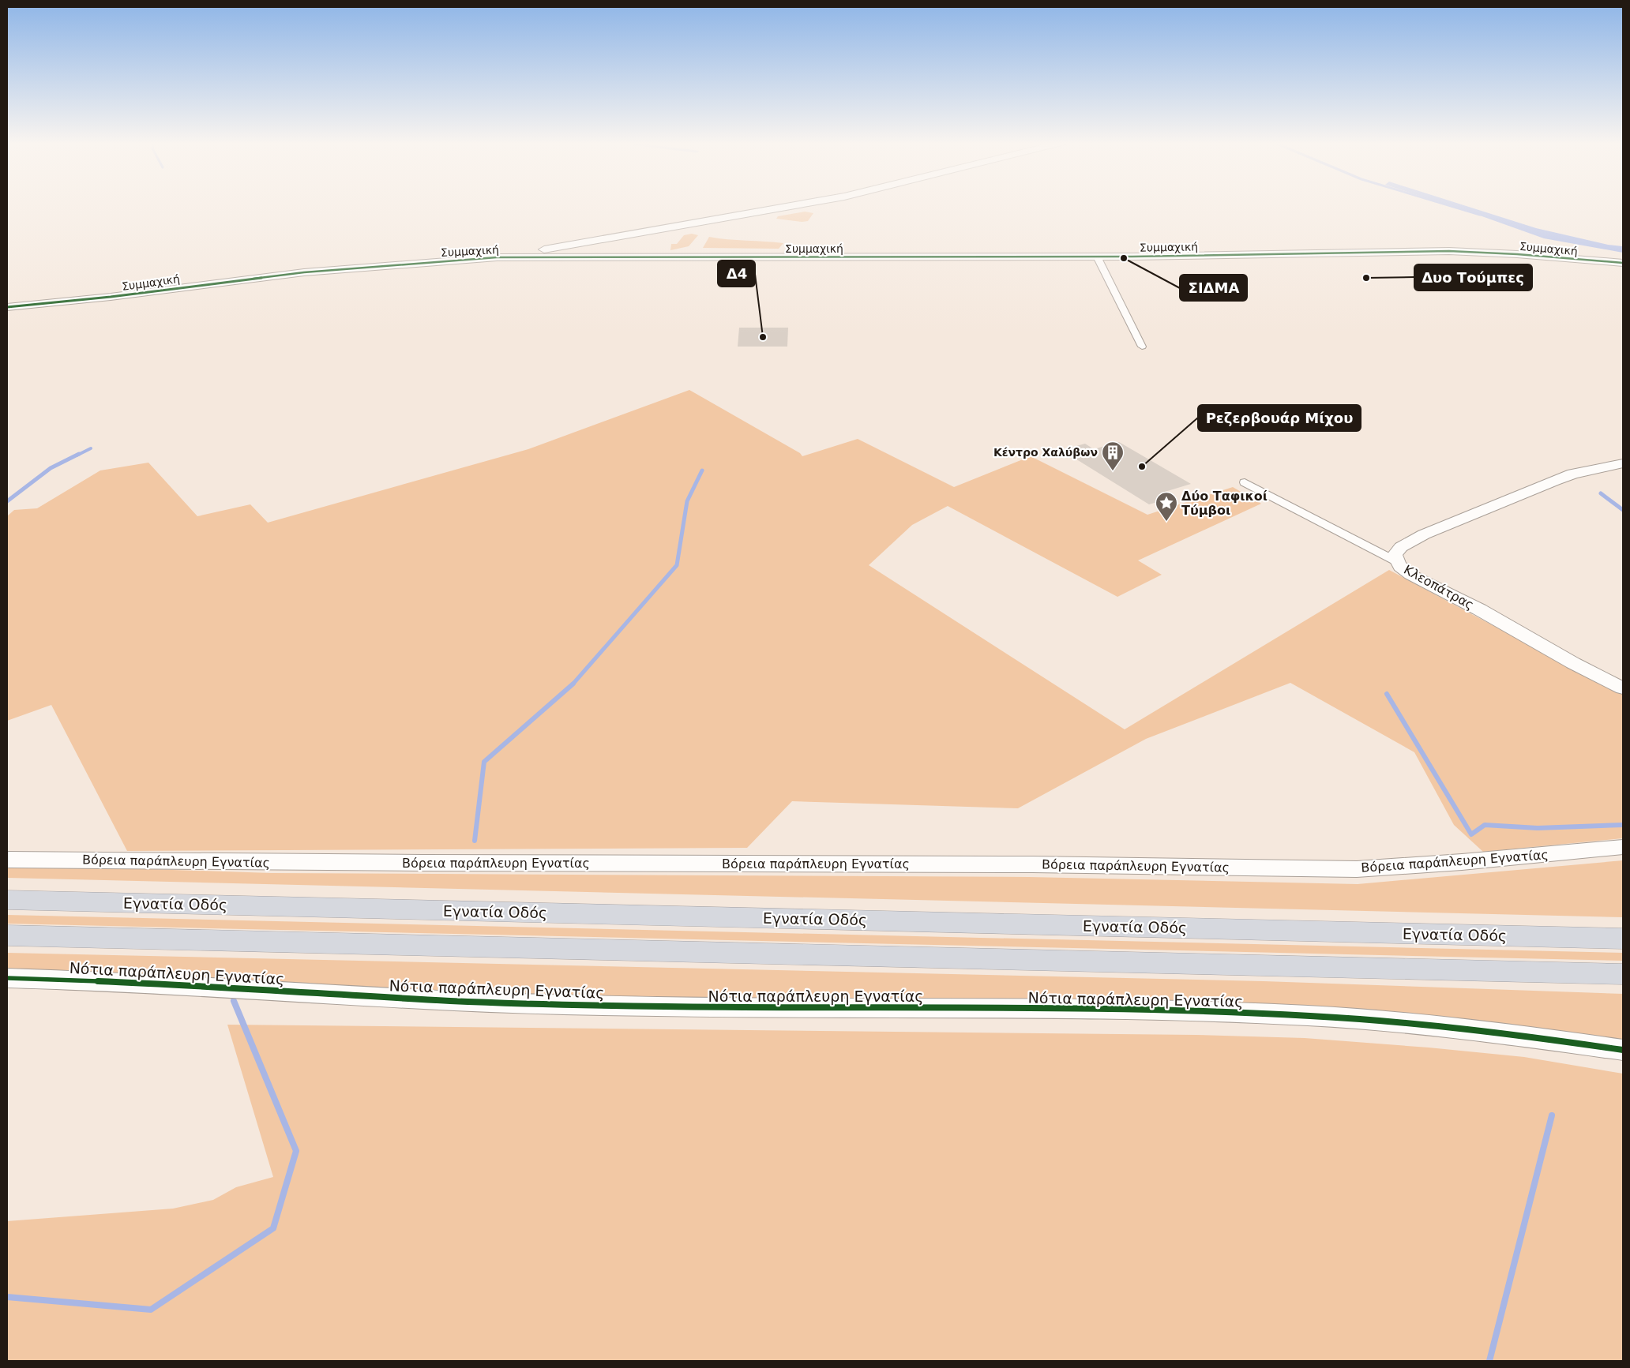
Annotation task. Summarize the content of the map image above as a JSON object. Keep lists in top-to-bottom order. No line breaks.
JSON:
{"streets":{"highway":["Εγνατία Οδός"],"street":["Συμμαχική","Κλεοπάτρας","Βόρεια παράπλευρη Εγνατίας","Νότια παράπλευρη Εγνατίας"]},"places":{"other":["ΣΙΔΜΑ","Δυο Τούμπες","Δ4","Ρεζερβουάρ Μίχου"],"building":["Κέντρο Χαλύβων"],"place":["Δύο Ταφικοί Τύμβοι"]}}
